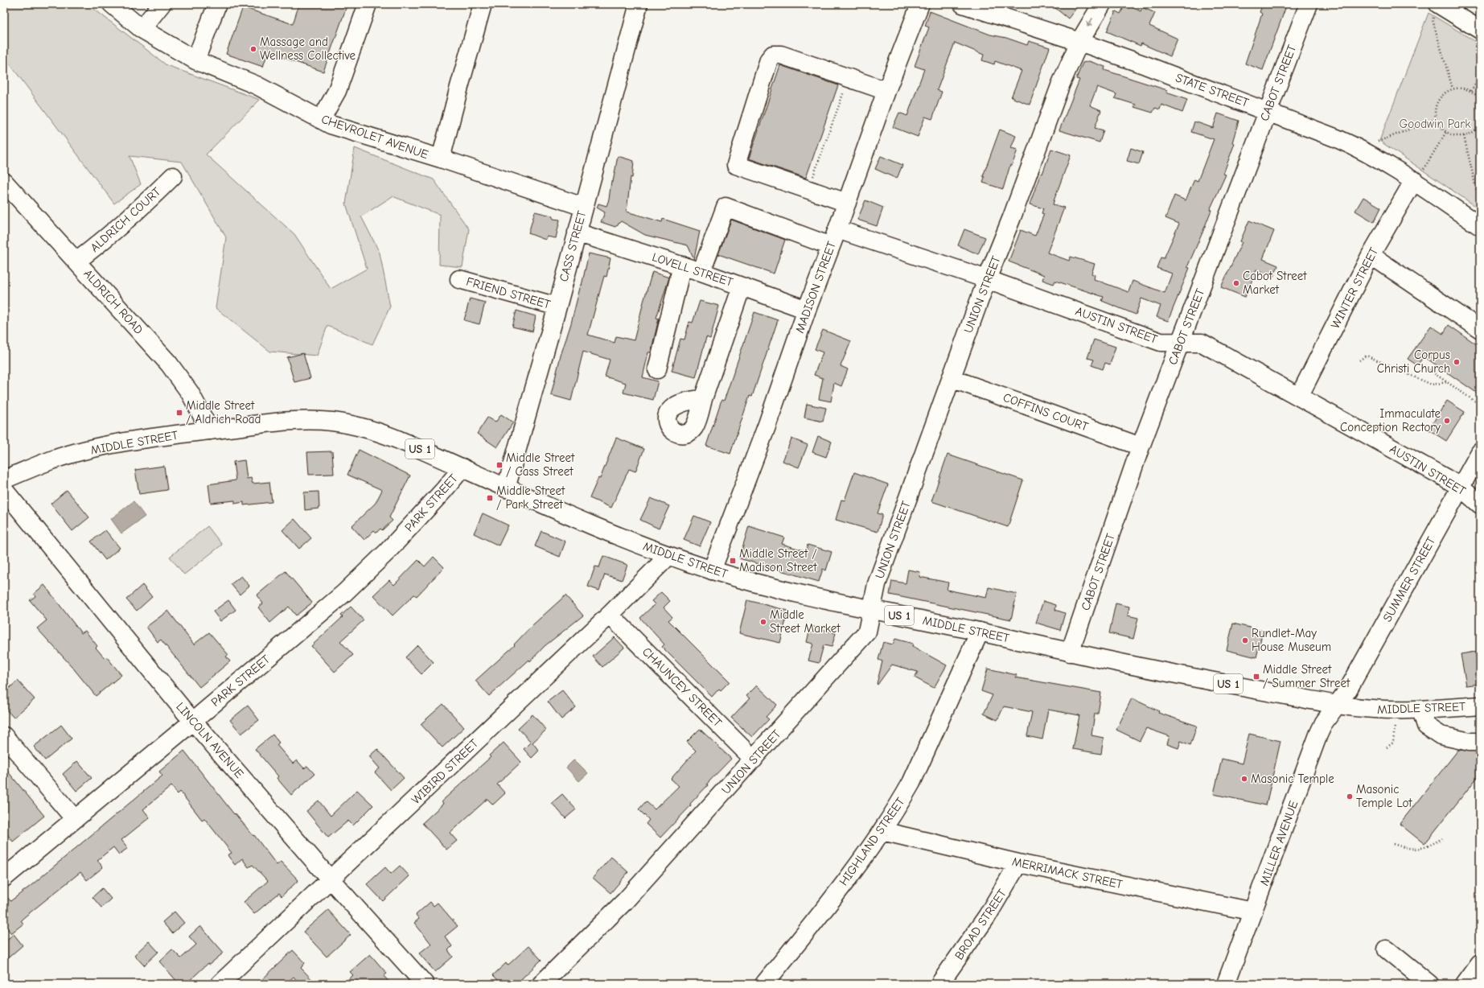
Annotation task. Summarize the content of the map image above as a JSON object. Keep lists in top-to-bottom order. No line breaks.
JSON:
{"streets":{"street":["CABOT STREET","STATE STREET","CHEVROLET AVENUE","ALDRICH COURT","CASS STREET","LOVELL STREET","MADISON STREET","WINTER STREET","FRIEND STREET","UNION STREET","ALDRICH ROAD","AUSTIN STREET","COFFINS COURT","MIDDLE STREET","US 1","PARK STREET","SUMMER STREET","CHAUNCEY STREET","LINCOLN AVENUE","WIBIRD STREET","HIGHLAND STREET","MILLER AVENUE","MERRIMACK STREET","BROAD STREET"]},"crossings":[["CABOT STREET","STATE STREET"],["CABOT STREET","AUSTIN STREET"],["CABOT STREET","COFFINS COURT"],["CABOT STREET","MIDDLE STREET"],["STATE STREET","WINTER STREET"],["STATE STREET","UNION STREET"],["CHEVROLET AVENUE","CASS STREET"],["ALDRICH COURT","ALDRICH ROAD"],["CASS STREET","LOVELL STREET"],["CASS STREET","FRIEND STREET"],["CASS STREET","MIDDLE STREET"],["LOVELL STREET","MADISON STREET"],["MADISON STREET","AUSTIN STREET"],["MADISON STREET","MIDDLE STREET"],["WINTER STREET","AUSTIN STREET"],["UNION STREET","AUSTIN STREET"],["UNION STREET","COFFINS COURT"],["UNION STREET","MIDDLE STREET"],["UNION STREET","CHAUNCEY STREET"],["ALDRICH ROAD","MIDDLE STREET"],["AUSTIN STREET","SUMMER STREET"],["MIDDLE STREET","PARK STREET"],["MIDDLE STREET","SUMMER STREET"],["MIDDLE STREET","WIBIRD STREET"],["MIDDLE STREET","HIGHLAND STREET"],["MIDDLE STREET","MILLER AVENUE"],["PARK STREET","LINCOLN AVENUE"],["SUMMER STREET","MILLER AVENUE"],["CHAUNCEY STREET","WIBIRD STREET"],["LINCOLN AVENUE","WIBIRD STREET"],["HIGHLAND STREET","MERRIMACK STREET"],["MILLER AVENUE","MERRIMACK STREET"],["MERRIMACK STREET","BROAD STREET"]],"parks":["Goodwin Park"],"places":{"other":["Massage and Wellness Collective","Cabot Street Market","Corpus Christi Church","Immaculate Conception Rectory","Middle Street Market","Rundlet-May House Museum","Masonic Temple","Masonic Temple Lot"],"transit":["Middle Street / Aldrich Road","Middle Street / Cass Street","Middle Street / Park Street","Middle Street / Madison Street","Middle Street / Summer Street"]}}
